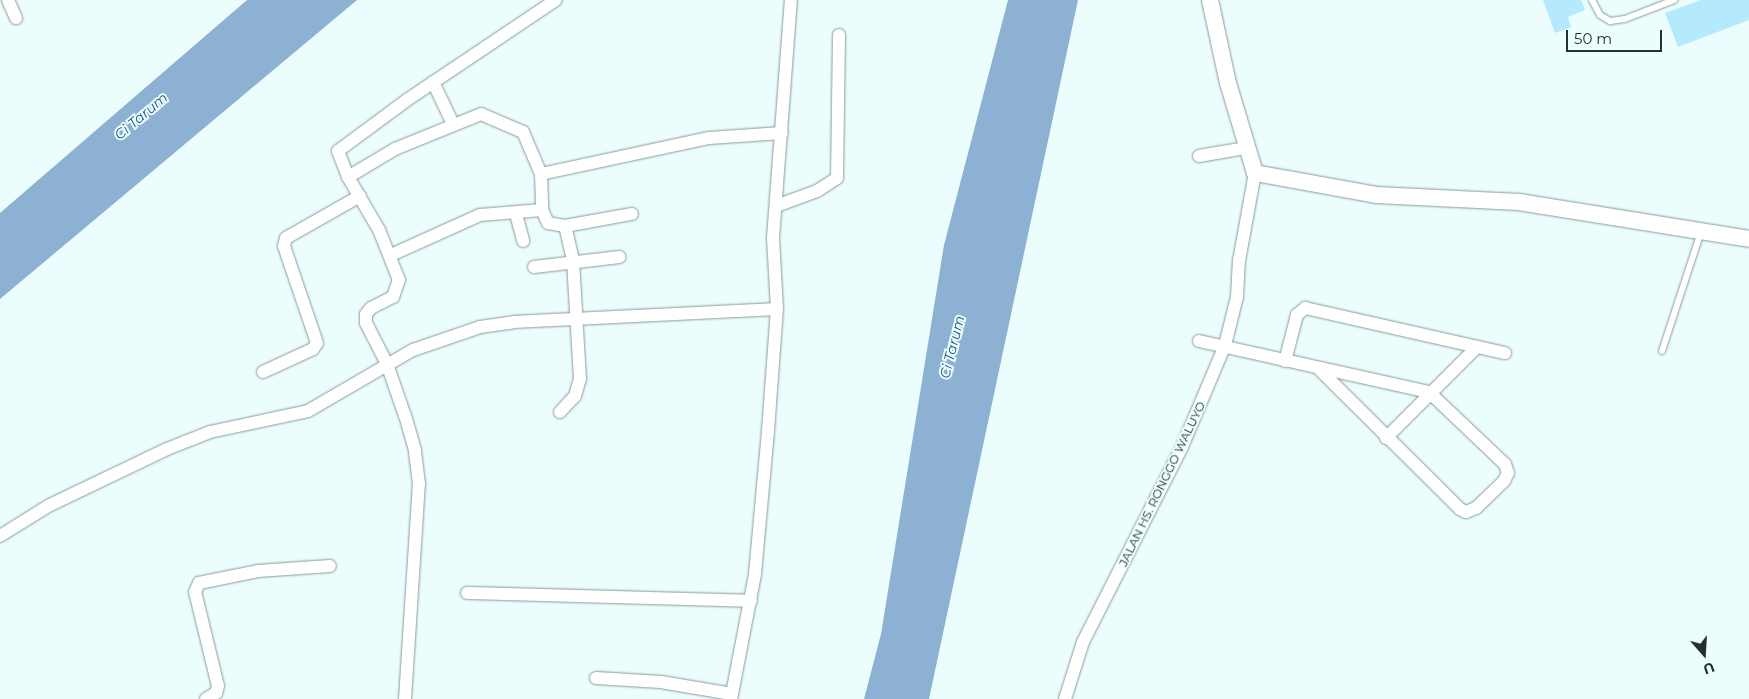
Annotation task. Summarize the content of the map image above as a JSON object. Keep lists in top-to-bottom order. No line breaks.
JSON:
{"streets":{"street":["JALAN HS. RONGGO WALUYO"]},"water":["Ci Tarum"],"scale_bar":"50 m","north":"bottom"}
